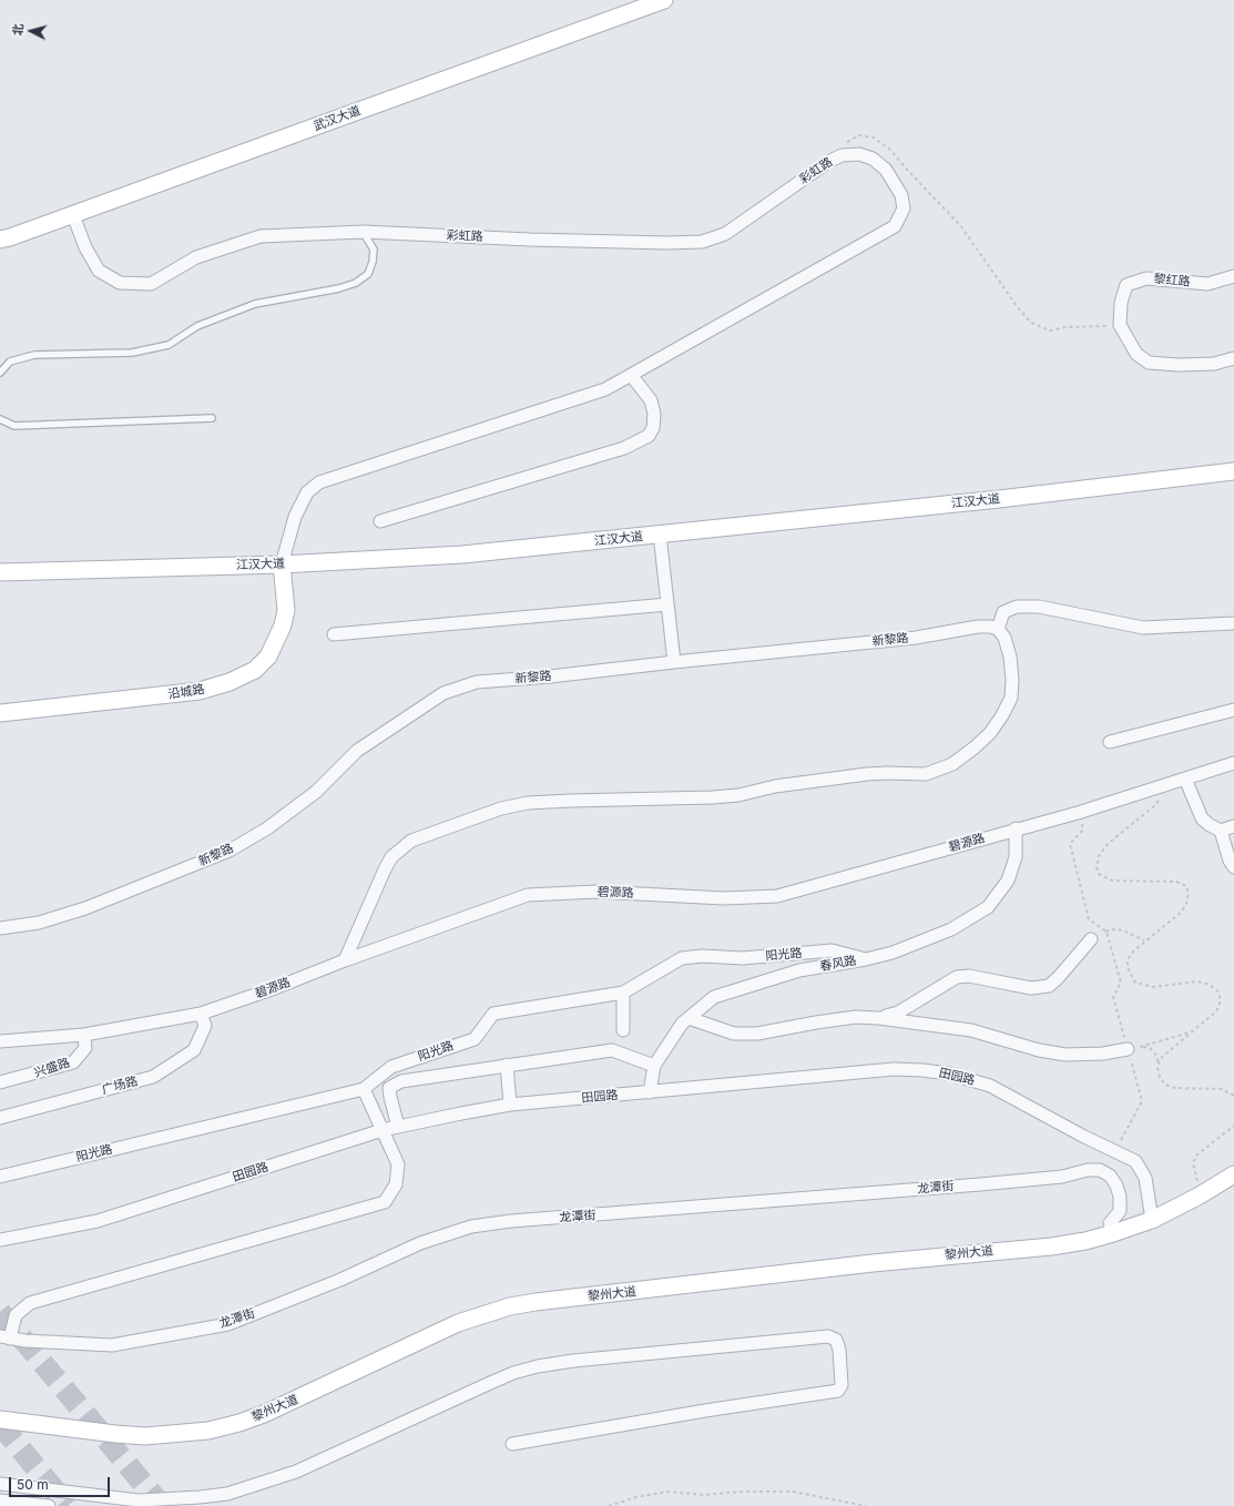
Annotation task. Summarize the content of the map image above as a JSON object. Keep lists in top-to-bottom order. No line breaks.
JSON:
{"streets":{"main road":["武汉大道","江汉大道","沿城路","黎州大道"],"street":["彩虹路","黎红路","新黎路","碧源路","阳光路","春风路","兴盛路","田园路","广场路","龙潭街"]},"crossings":[["武汉大道","彩虹路"],["彩虹路","江汉大道"],["彩虹路","沿城路"],["江汉大道","沿城路"],["碧源路","春风路"],["碧源路","兴盛路"],["碧源路","广场路"],["阳光路","春风路"],["春风路","田园路"],["田园路","黎州大道"],["龙潭街","黎州大道"]],"scale_bar":"50 m","north":"left"}
